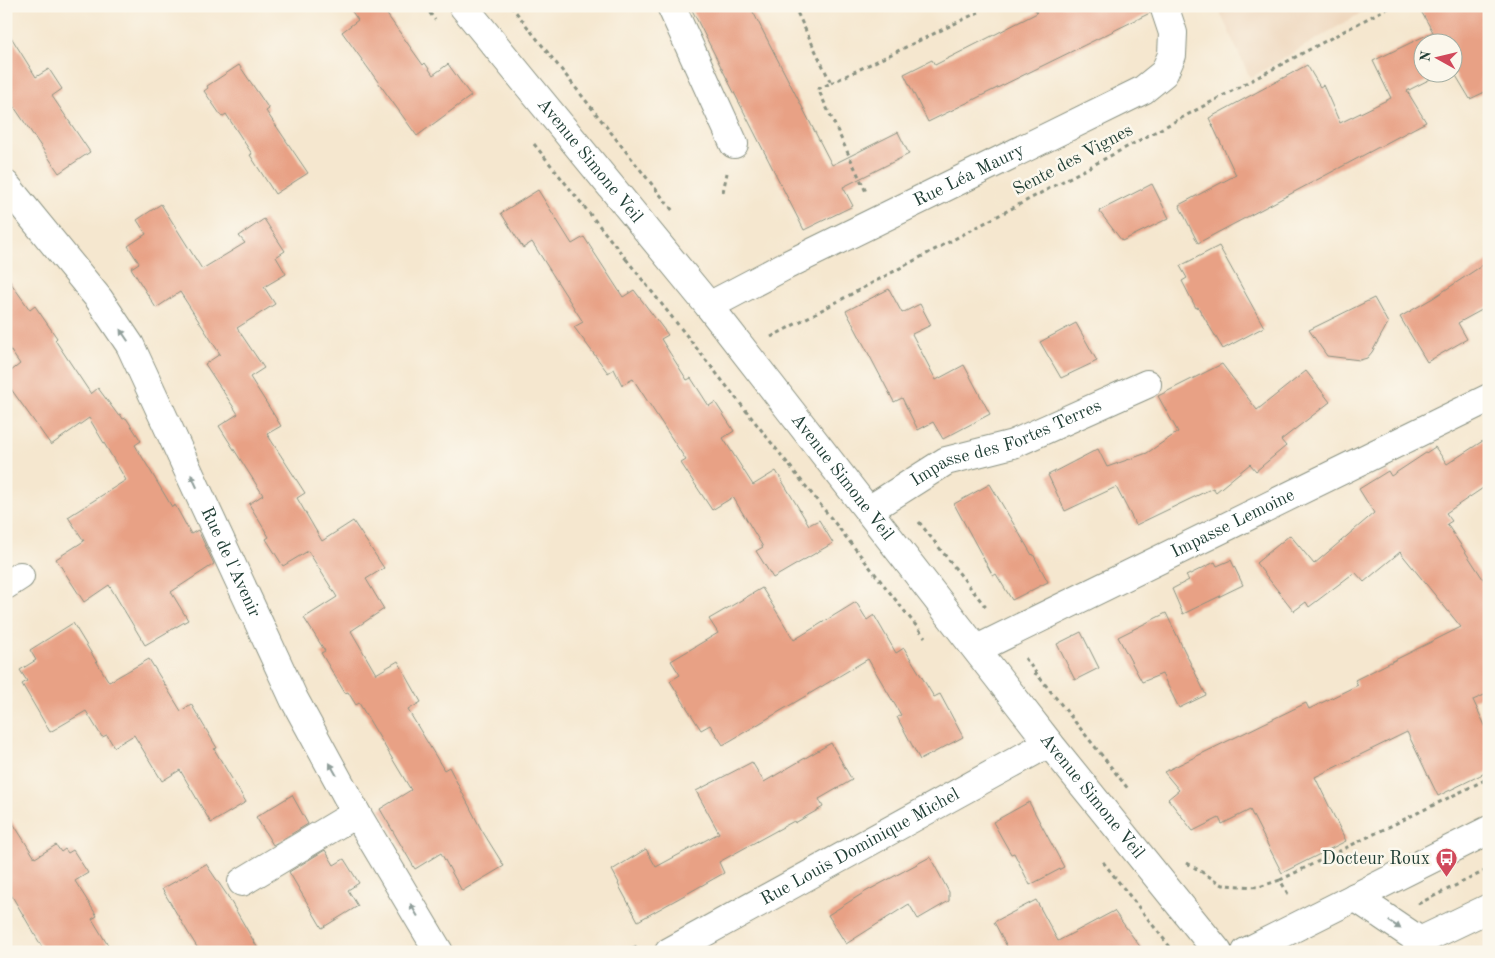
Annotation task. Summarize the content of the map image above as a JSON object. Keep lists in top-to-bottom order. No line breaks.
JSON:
{"streets":{"street":["Avenue Simone Veil","Rue Léa Maury","Impasse des Fortes Terres","Impasse Lemoine","Rue de l'Avenir","Rue Louis Dominique Michel"],"path":["Sente des Vignes"]},"crossings":[["Avenue Simone Veil","Rue Léa Maury"],["Avenue Simone Veil","Impasse des Fortes Terres"],["Avenue Simone Veil","Impasse Lemoine"],["Avenue Simone Veil","Rue Louis Dominique Michel"]],"one_way":["Rue de l'Avenir"],"places":{"bus stop":["Docteur Roux"]},"north":"left"}
